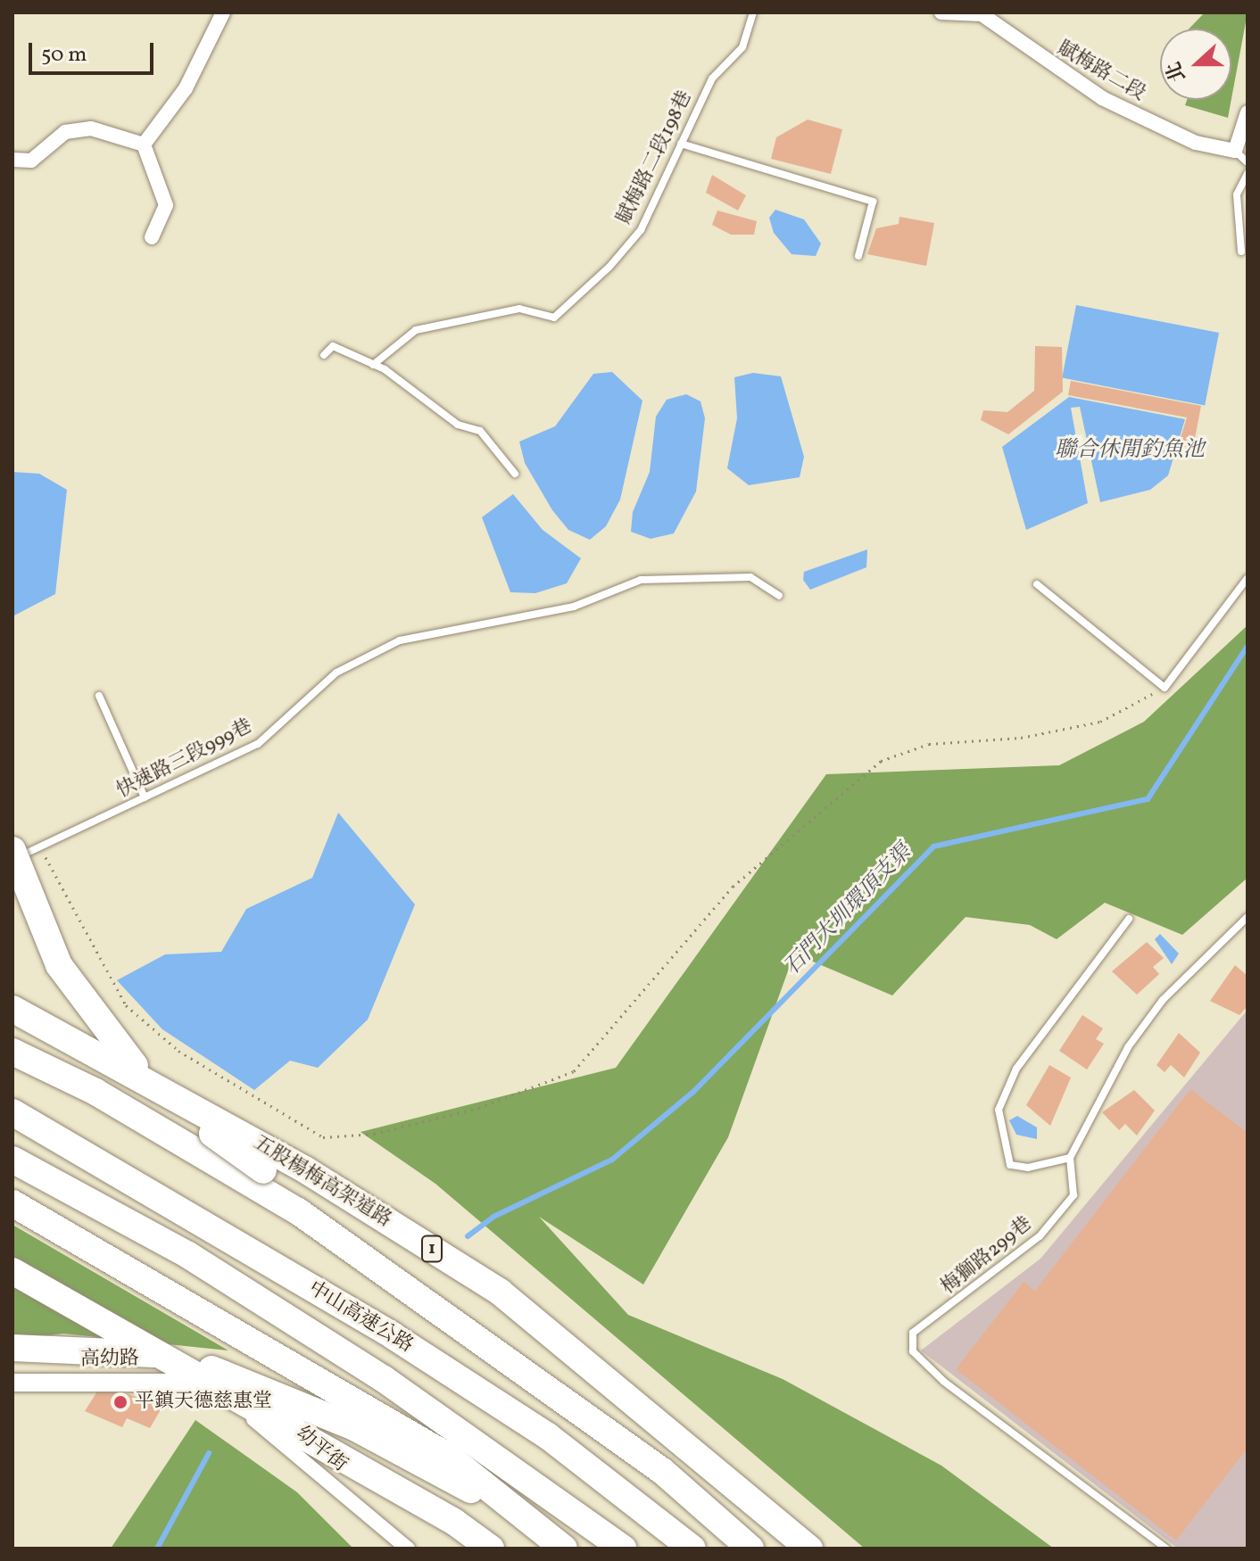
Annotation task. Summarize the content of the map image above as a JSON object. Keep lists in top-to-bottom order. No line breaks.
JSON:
{"streets":{"highway":["五股楊梅高架道路","1","中山高速公路"],"street":["賦梅路二段","高幼路","幼平街"],"lane":["賦梅路二段198巷","快速路三段999巷","梅獅路299巷"]},"crossings":[["高幼路","幼平街"]],"water":["聯合休閒釣魚池","石門大圳環頂支渠"],"places":["平鎮天德慈惠堂"],"scale_bar":"50 m","north":"left"}
